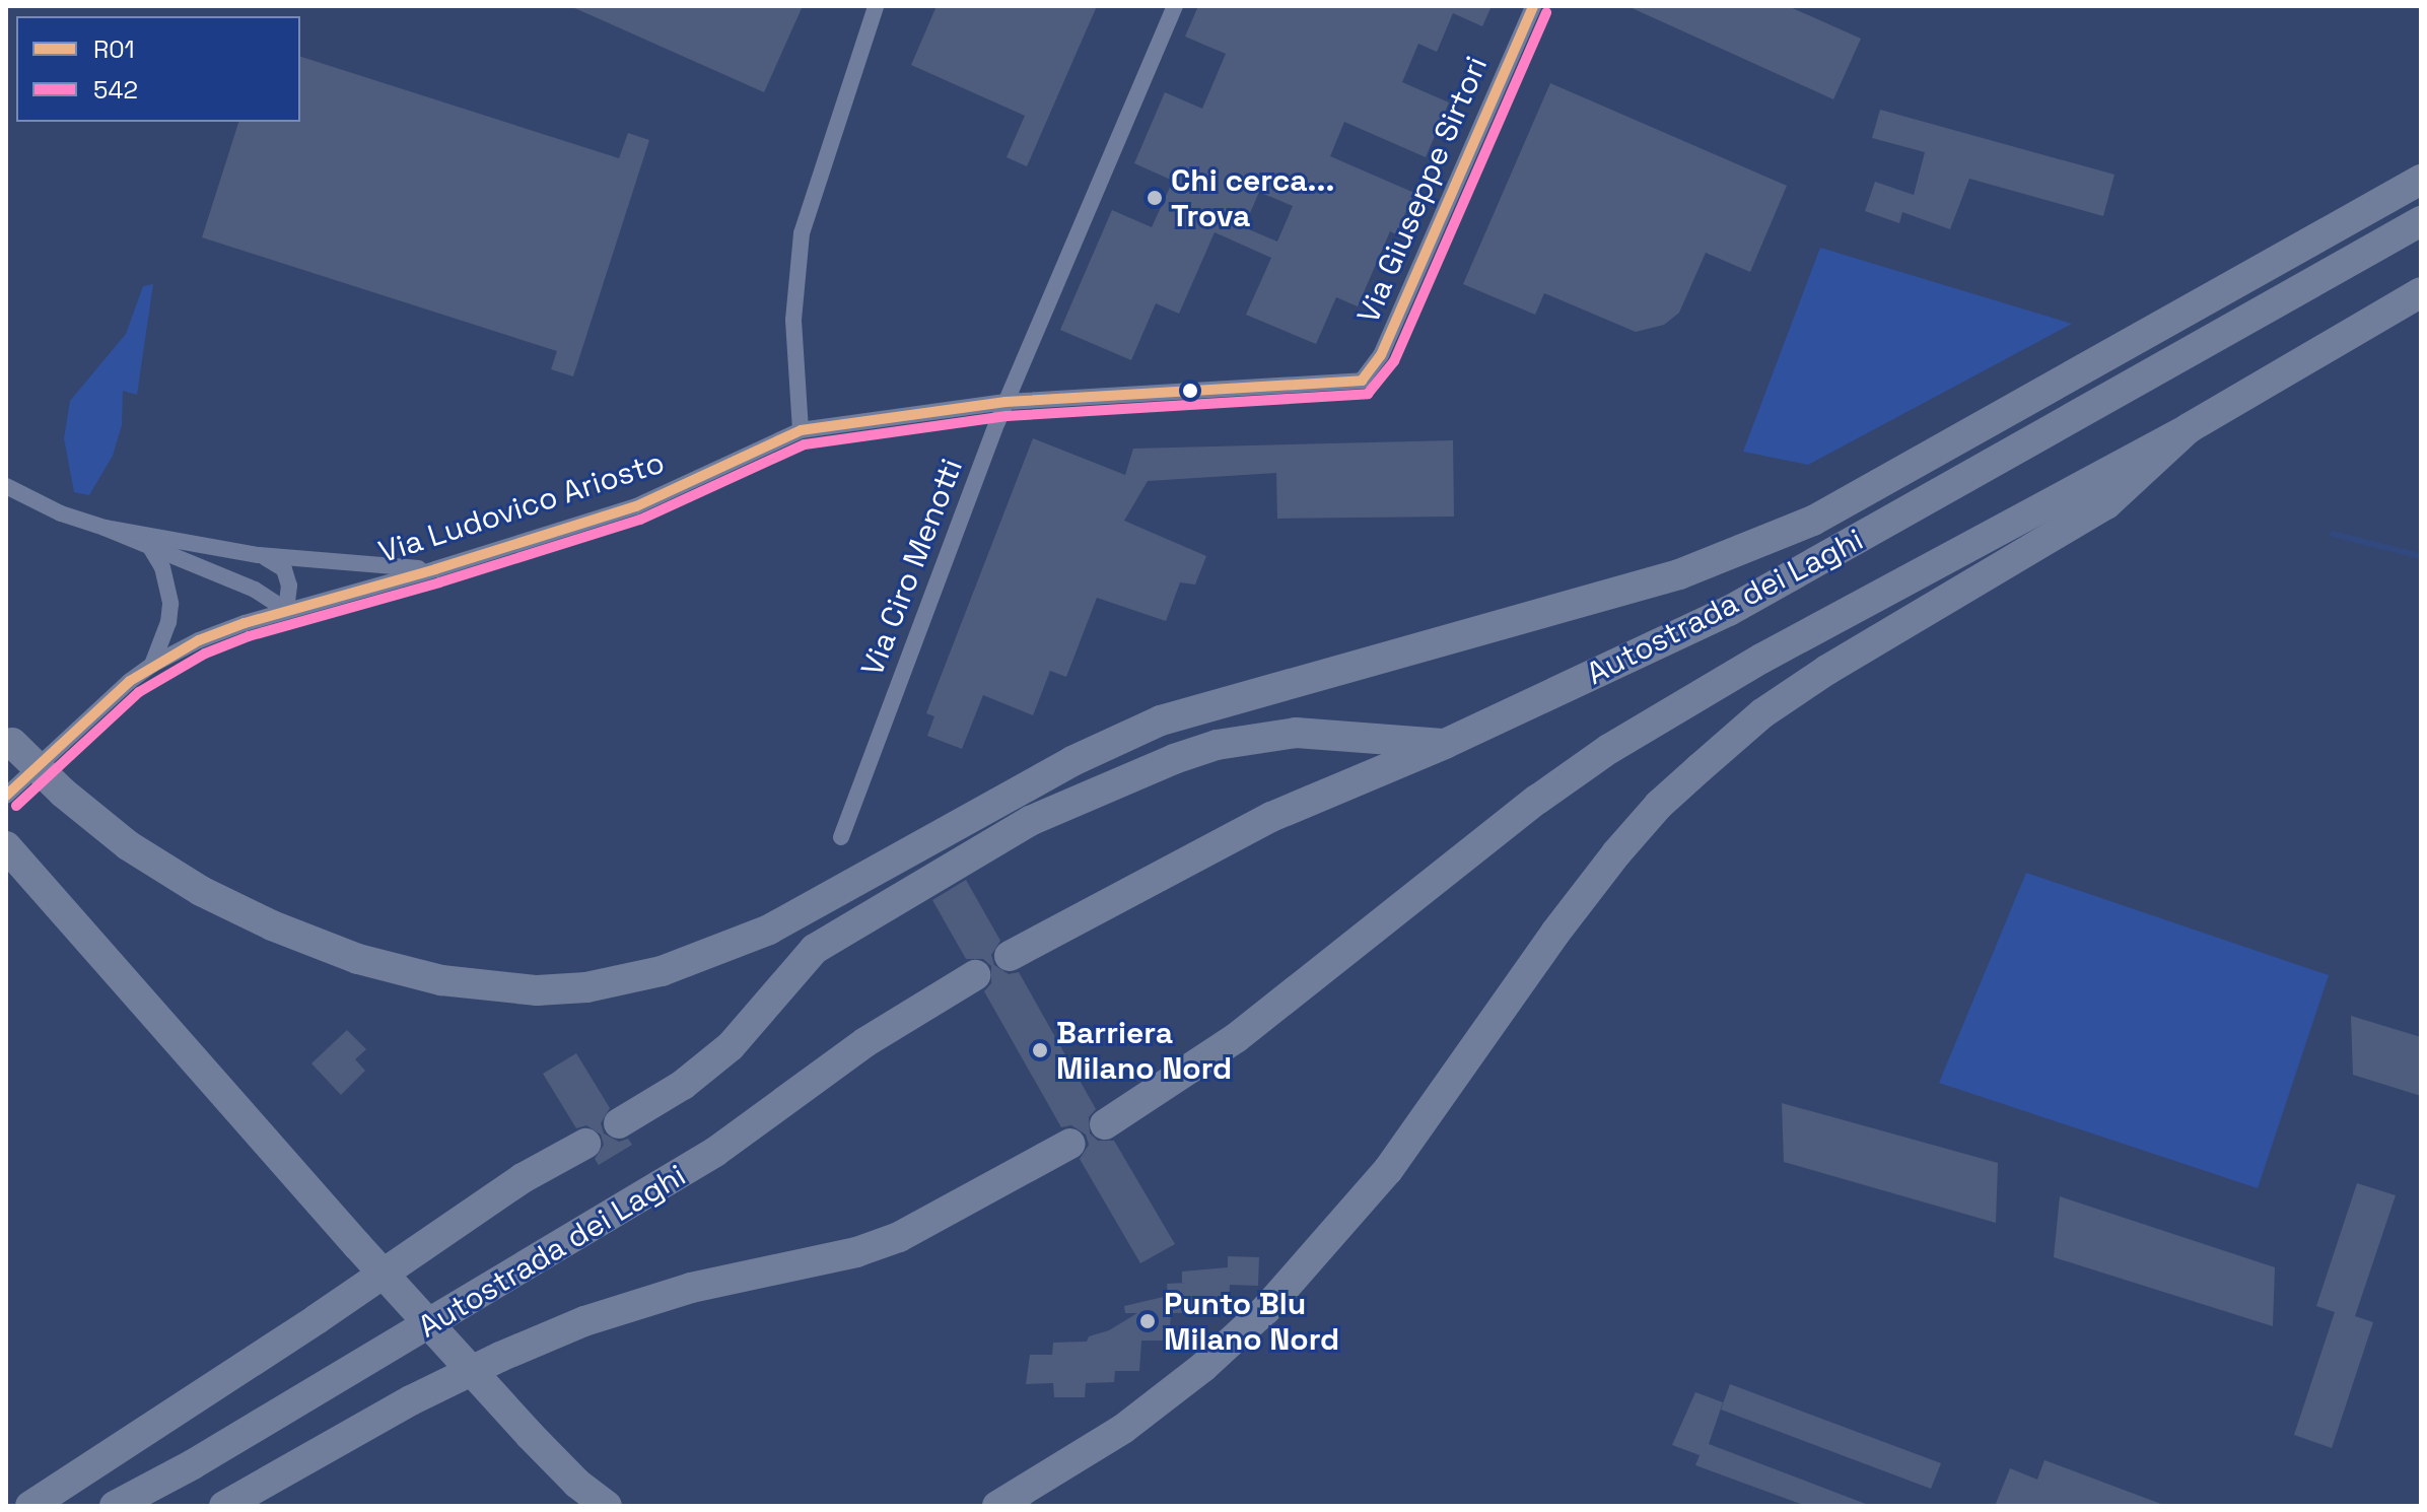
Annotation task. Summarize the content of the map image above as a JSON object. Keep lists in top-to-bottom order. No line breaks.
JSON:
{"streets":{"highway":["Autostrada dei Laghi"],"street":["Via Giuseppe Sirtori","Via Ludovico Ariosto","Via Ciro Menotti"]},"crossings":[["Via Giuseppe Sirtori","Via Ludovico Ariosto"],["Via Ludovico Ariosto","Via Ciro Menotti"]],"places":["Chi cerca... Trova","Barriera Milano Nord","Punto Blu Milano Nord"],"lines":["transit line R01","transit line 542"],"legend":["R01","542"]}
